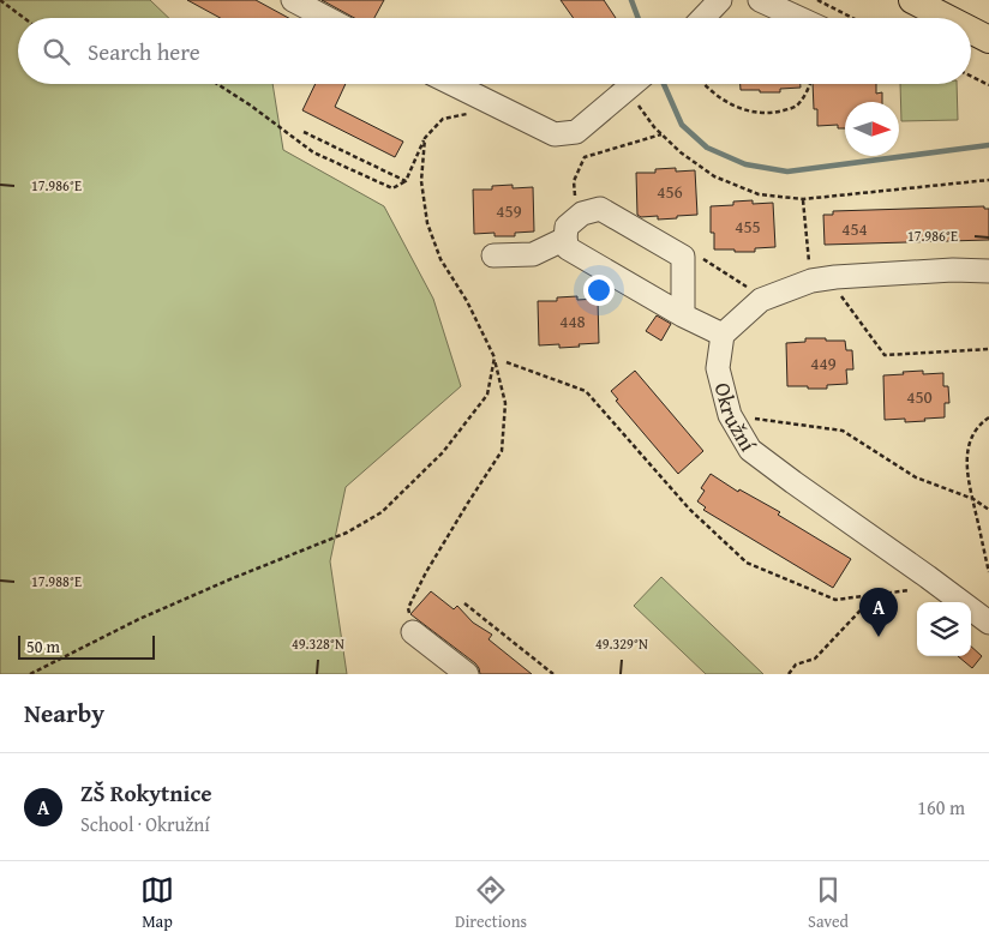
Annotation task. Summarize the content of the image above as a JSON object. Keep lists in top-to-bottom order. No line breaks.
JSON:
{"streets":{"street":["Okružní"]},"house_numbers":["456","459","455","454","448","449","450"],"scale_bar":"50 m","north":"right","page":{"search":"Search here","pins":"A","scale":"50 m","heading":"Nearby","list":[{"mark":"A","name":"ZŠ Rokytnice","note":"School · Okružní","value":"160 m"}],"nav":["Map","Directions","Saved"]},"coordinates":["17.986°E","17.988°E","49.328°N","49.329°N"]}
